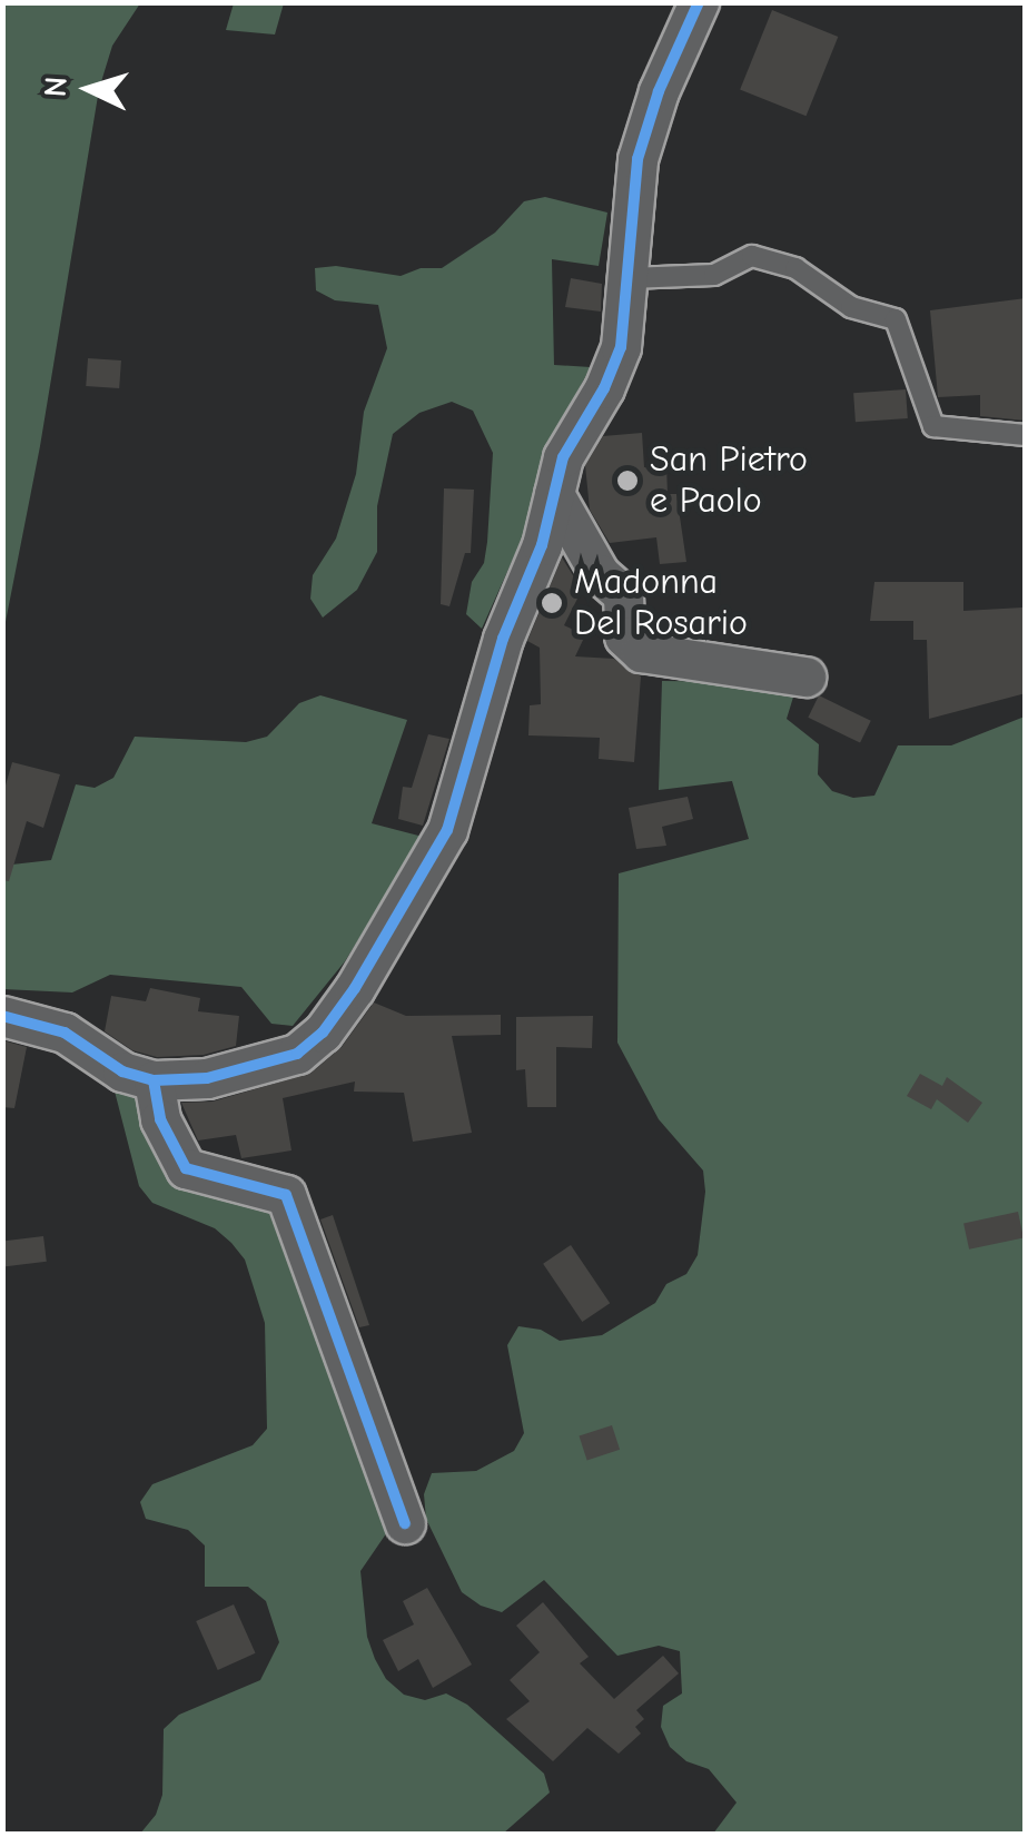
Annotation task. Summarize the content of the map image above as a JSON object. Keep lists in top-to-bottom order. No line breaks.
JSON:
{"places":["San Pietro e Paolo","Madonna Del Rosario"],"north":"left"}
